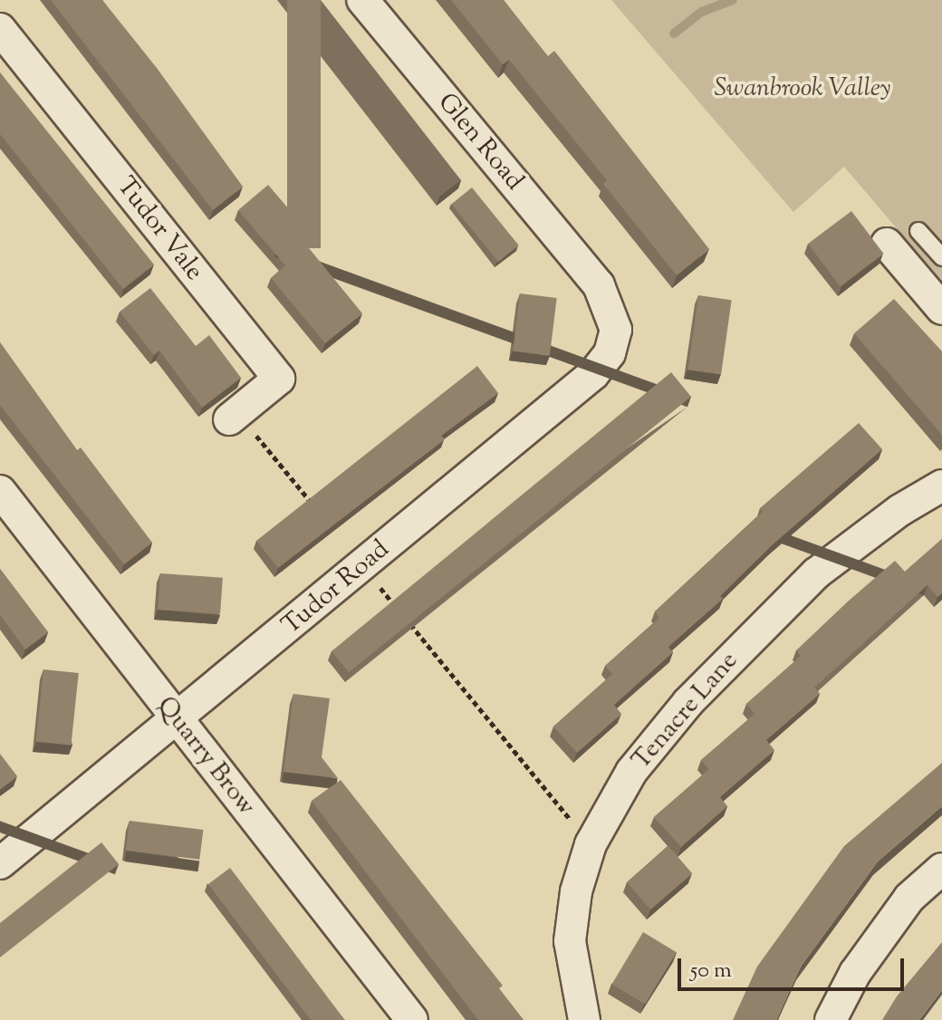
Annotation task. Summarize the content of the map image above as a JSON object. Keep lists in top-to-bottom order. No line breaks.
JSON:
{"streets":{"street":["Glen Road","Tudor Vale","Tudor Road","Tenacre Lane","Quarry Brow"]},"crossings":[["Glen Road","Tudor Road"],["Tudor Road","Quarry Brow"]],"parks":["Swanbrook Valley"],"scale_bar":"50 m"}
